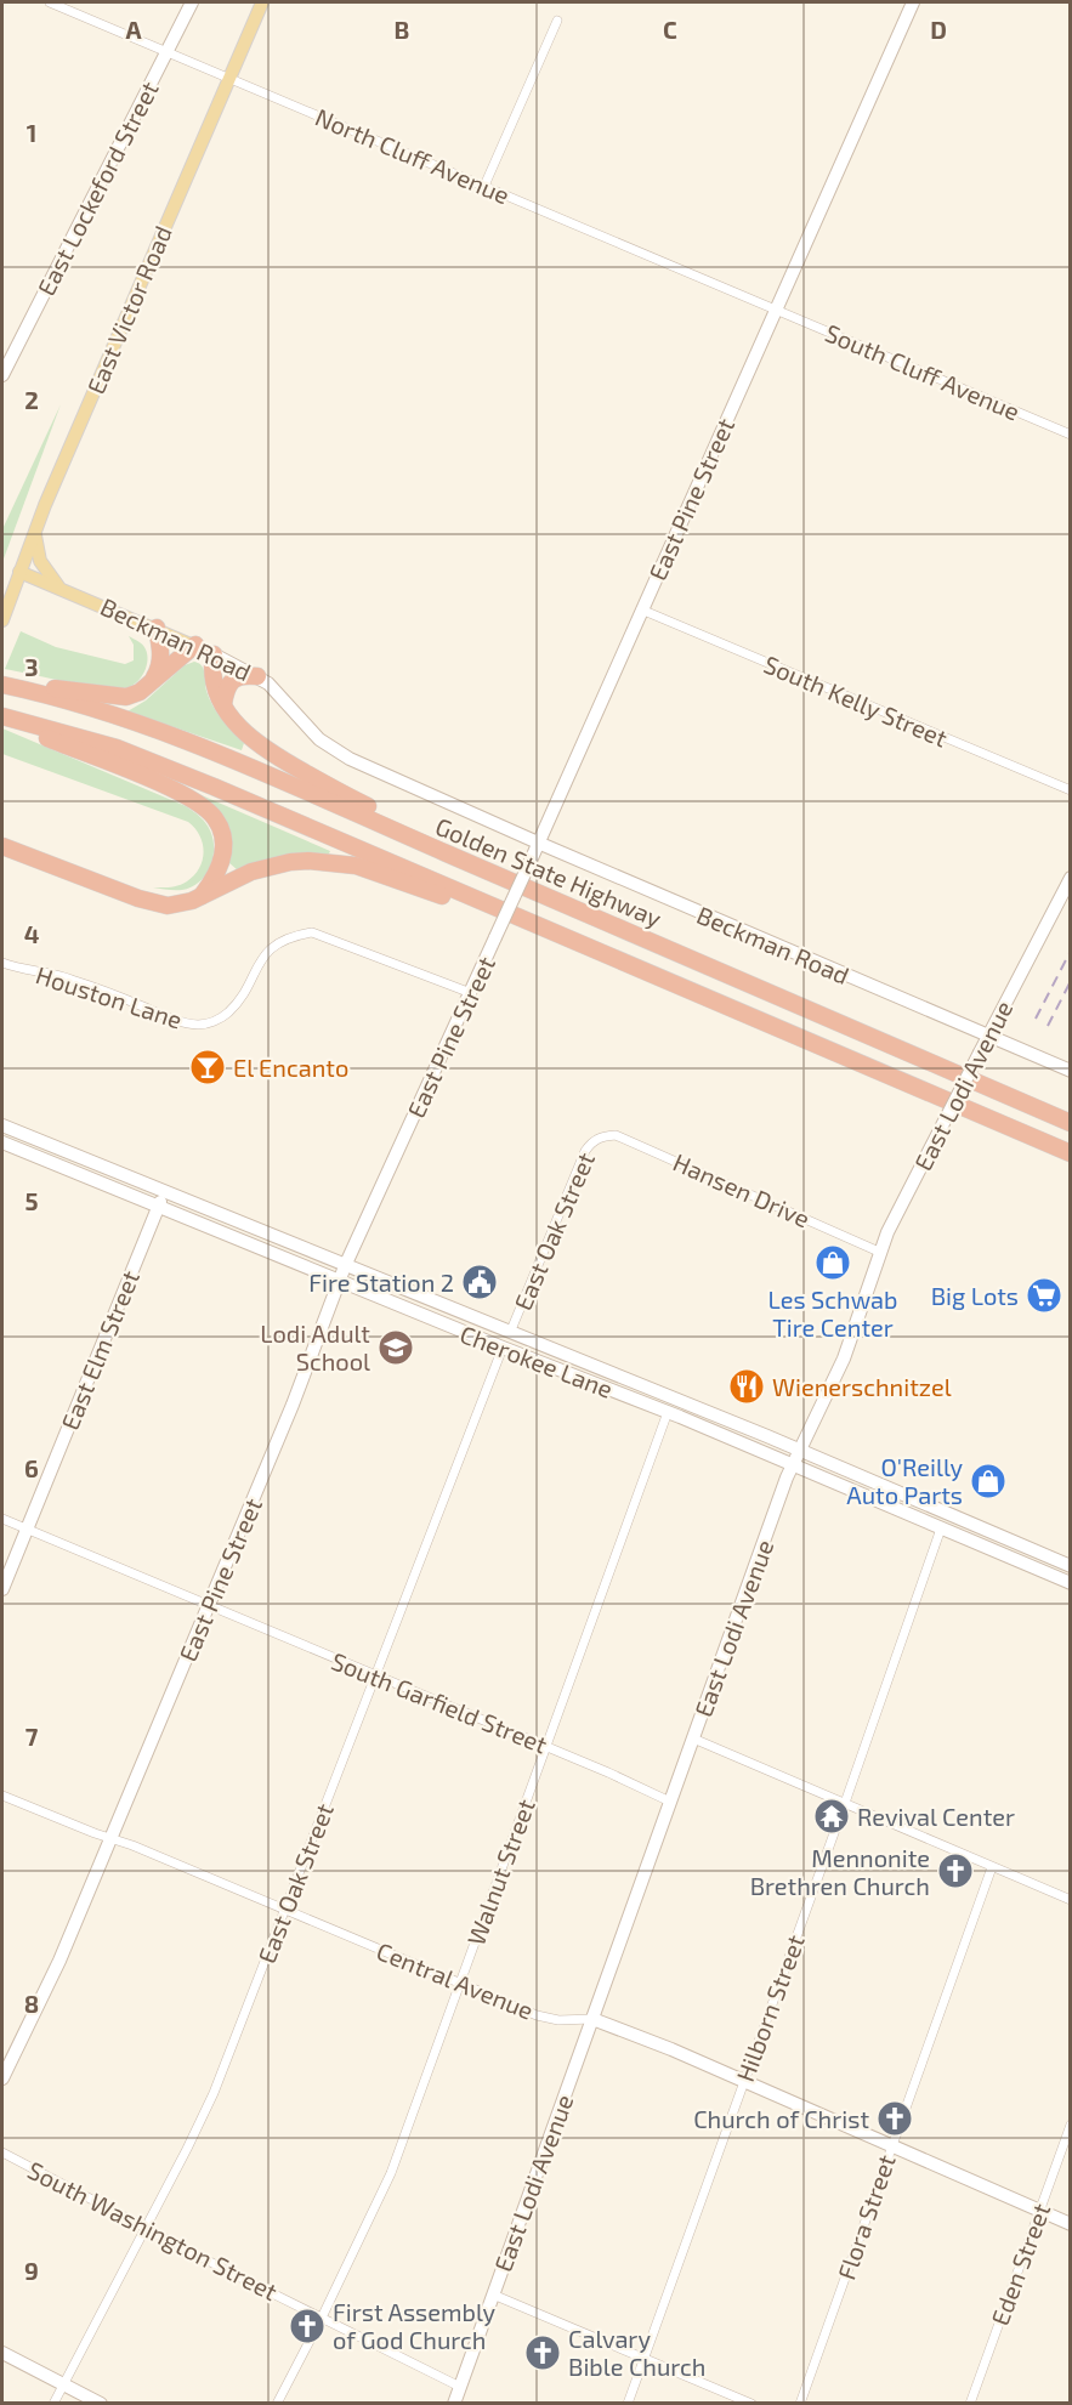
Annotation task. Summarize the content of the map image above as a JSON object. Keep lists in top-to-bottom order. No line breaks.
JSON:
{"streets":{"highway":["Golden State Highway"],"main road":["East Victor Road","Beckman Road"],"street":["North Cluff Avenue","East Lockeford Street","South Cluff Avenue","East Pine Street","South Kelly Street","Houston Lane","East Lodi Avenue","Hansen Drive","East Oak Street","East Elm Street","Cherokee Lane","South Garfield Street","Walnut Street","Central Avenue","Hilborn Street","Flora Street","South Washington Street","Eden Street"]},"crossings":[["North Cluff Avenue","East Lockeford Street"],["North Cluff Avenue","East Victor Road"],["North Cluff Avenue","South Cluff Avenue"],["North Cluff Avenue","East Pine Street"],["East Victor Road","Beckman Road"],["South Cluff Avenue","East Pine Street"],["East Pine Street","Beckman Road"],["East Pine Street","South Kelly Street"],["East Pine Street","Houston Lane"],["East Pine Street","Cherokee Lane"],["East Pine Street","South Garfield Street"],["East Pine Street","Central Avenue"],["Beckman Road","East Lodi Avenue"],["East Lodi Avenue","Hansen Drive"],["East Lodi Avenue","Cherokee Lane"],["East Lodi Avenue","South Garfield Street"],["East Lodi Avenue","Central Avenue"],["East Lodi Avenue","South Washington Street"],["Hansen Drive","East Oak Street"],["East Oak Street","Cherokee Lane"],["East Oak Street","South Garfield Street"],["East Oak Street","Central Avenue"],["East Oak Street","South Washington Street"],["East Elm Street","Cherokee Lane"],["East Elm Street","South Garfield Street"],["Cherokee Lane","Walnut Street"],["Cherokee Lane","Hilborn Street"],["South Garfield Street","Walnut Street"],["Walnut Street","Central Avenue"],["Walnut Street","South Washington Street"],["Central Avenue","Hilborn Street"],["Central Avenue","Flora Street"],["Central Avenue","Eden Street"]],"places":{"bar":["El Encanto"],"shop":["Les Schwab Tire Center","O'Reilly Auto Parts"],"public building":["Fire Station 2"],"supermarket":["Big Lots"],"school or university":["Lodi Adult School"],"restaurant":["Wienerschnitzel"],"temple":["Revival Center"],"church":["Mennonite Brethren Church","Church of Christ","First Assembly of God Church","Calvary Bible Church"]},"grid":{"columns":["A","B","C","D"],"rows":["1","2","3","4","5","6","7","8","9"]}}
